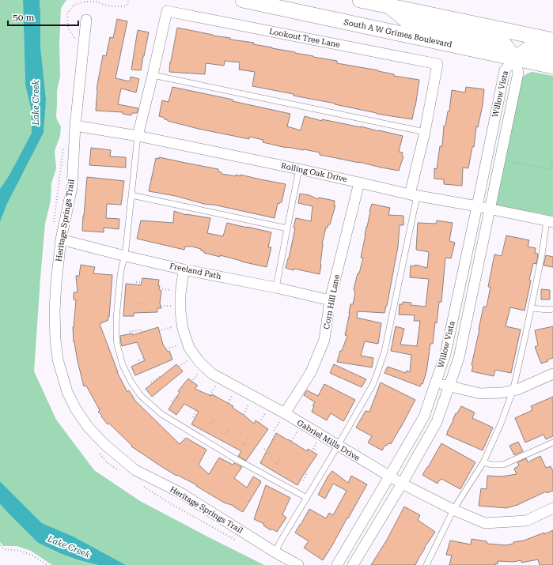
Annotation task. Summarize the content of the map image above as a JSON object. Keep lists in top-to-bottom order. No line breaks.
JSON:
{"streets":{"main road":["South A W Grimes Boulevard"],"street":["Lookout Tree Lane","Willow Vista","Rolling Oak Drive","Heritage Springs Trail","Freeland Path","Corn Hill Lane","Gabriel Mills Drive"]},"crossings":[["South A W Grimes Boulevard","Willow Vista"],["Lookout Tree Lane","Rolling Oak Drive"],["Willow Vista","Rolling Oak Drive"],["Willow Vista","Gabriel Mills Drive"],["Rolling Oak Drive","Heritage Springs Trail"],["Rolling Oak Drive","Corn Hill Lane"],["Heritage Springs Trail","Freeland Path"],["Freeland Path","Corn Hill Lane"],["Freeland Path","Gabriel Mills Drive"],["Corn Hill Lane","Gabriel Mills Drive"]],"water":["Lake Creek"],"scale_bar":"50 m"}
